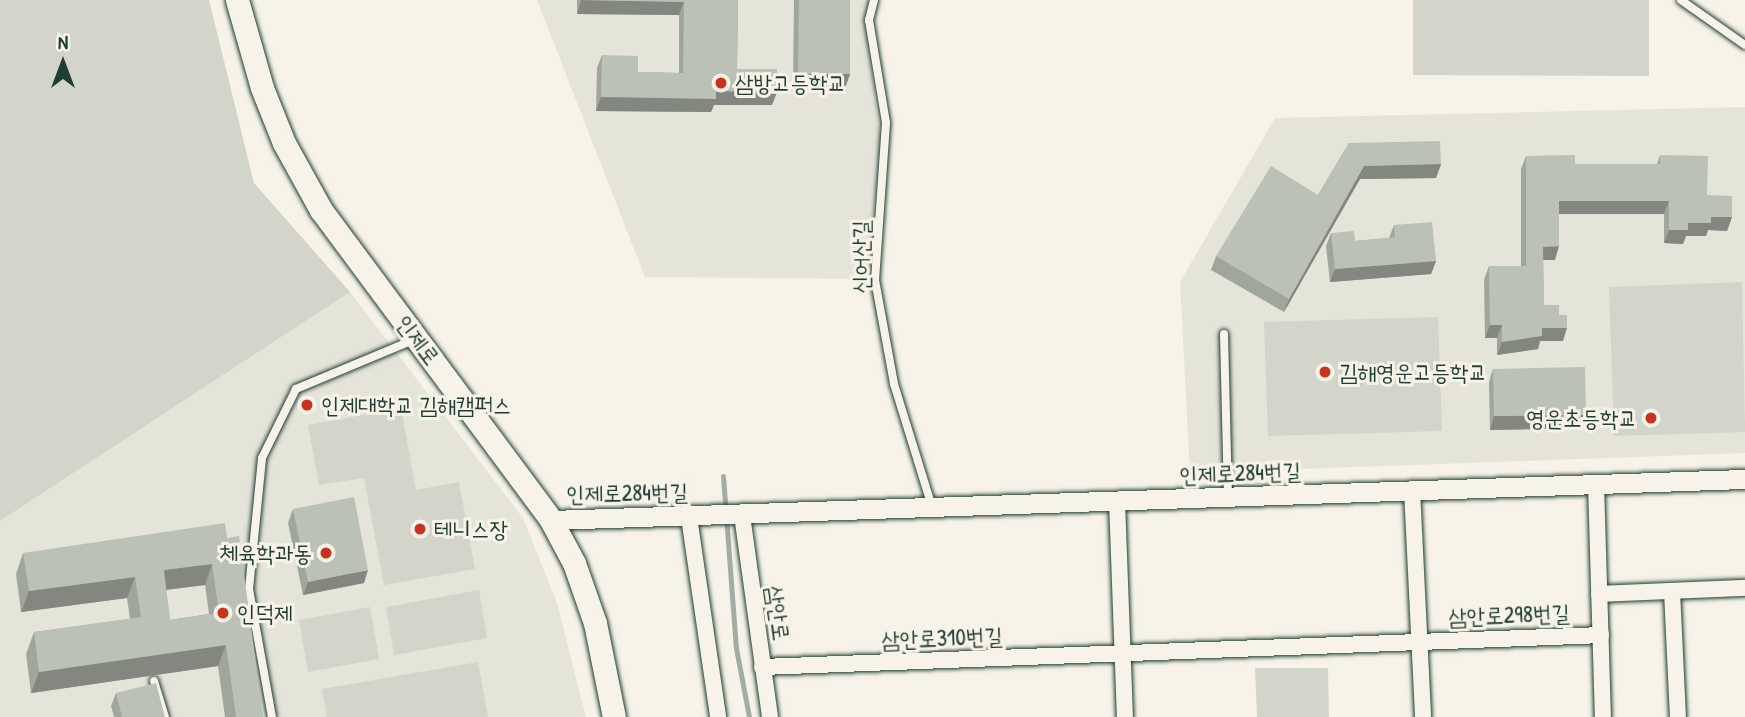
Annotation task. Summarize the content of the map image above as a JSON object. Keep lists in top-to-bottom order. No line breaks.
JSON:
{"streets":{"main road":["인제로"],"street":["인제로284번길","삼안로","삼안로298번길","삼안로310번길"],"lane":["신어산길"]},"crossings":[["신어산길","인제로284번길"],["인제로","인제로284번길"],["인제로284번길","삼안로"],["인제로284번길","삼안로298번길"],["삼안로","삼안로310번길"],["삼안로298번길","삼안로310번길"]],"places":["삼방고등학교","김해영운고등학교","인제대학교 김해캠퍼스","영운초등학교","테니스장","체육학과동","인덕제"],"north":"top"}
